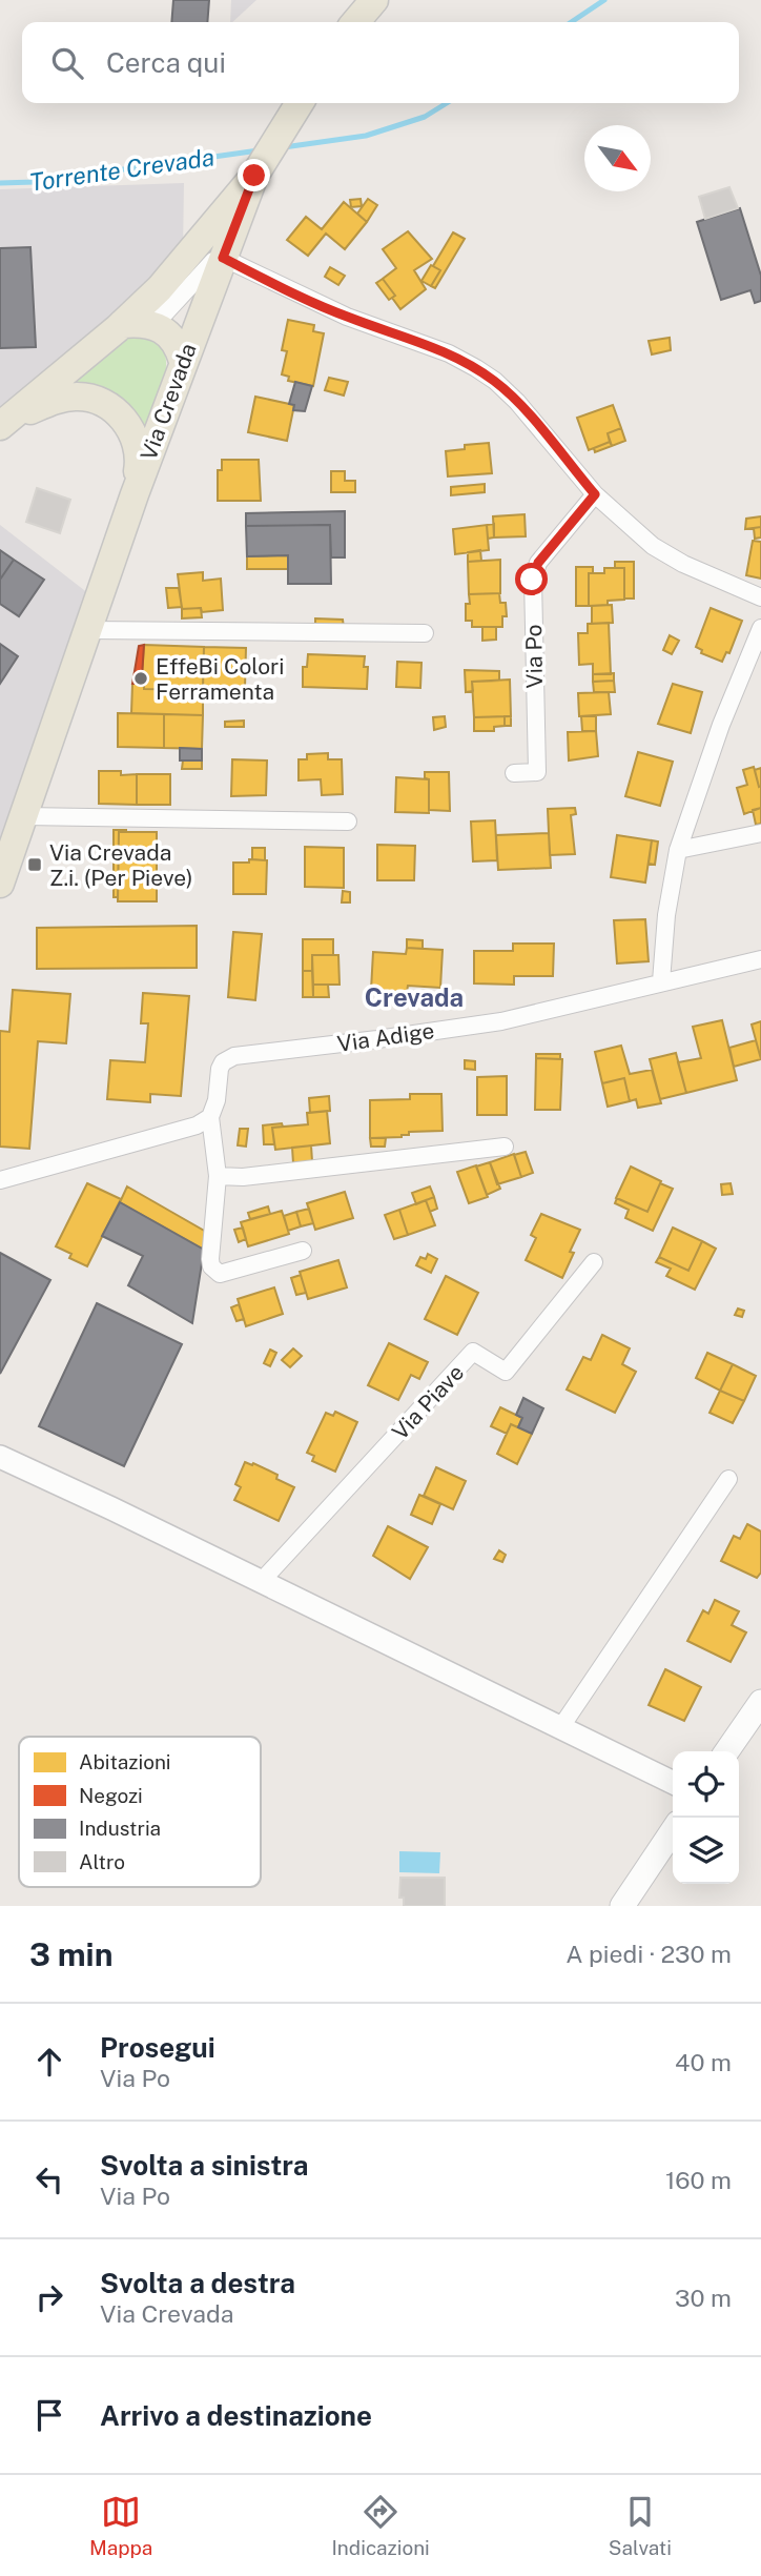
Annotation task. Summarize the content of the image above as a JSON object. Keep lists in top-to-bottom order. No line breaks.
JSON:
{"streets":{"main road":["Via Crevada"],"street":["Via Po","Via Adige","Via Piave"]},"districts":["Crevada"],"water":["Torrente Crevada"],"places":{"other":["EffeBi Colori Ferramenta"],"transit":["Via Crevada Z.i. (Per Pieve)"]},"legend":["Abitazioni","Negozi","Industria","Altro"],"north":"bottom right","page":{"search":"Cerca qui","heading":["3 min","A piedi · 230 m"],"list":[["Prosegui","Via Po","40 m"],["Svolta a sinistra","Via Po","160 m"],["Svolta a destra","Via Crevada","30 m"],"Arrivo a destinazione"],"nav":["Mappa","Indicazioni","Salvati"]}}
